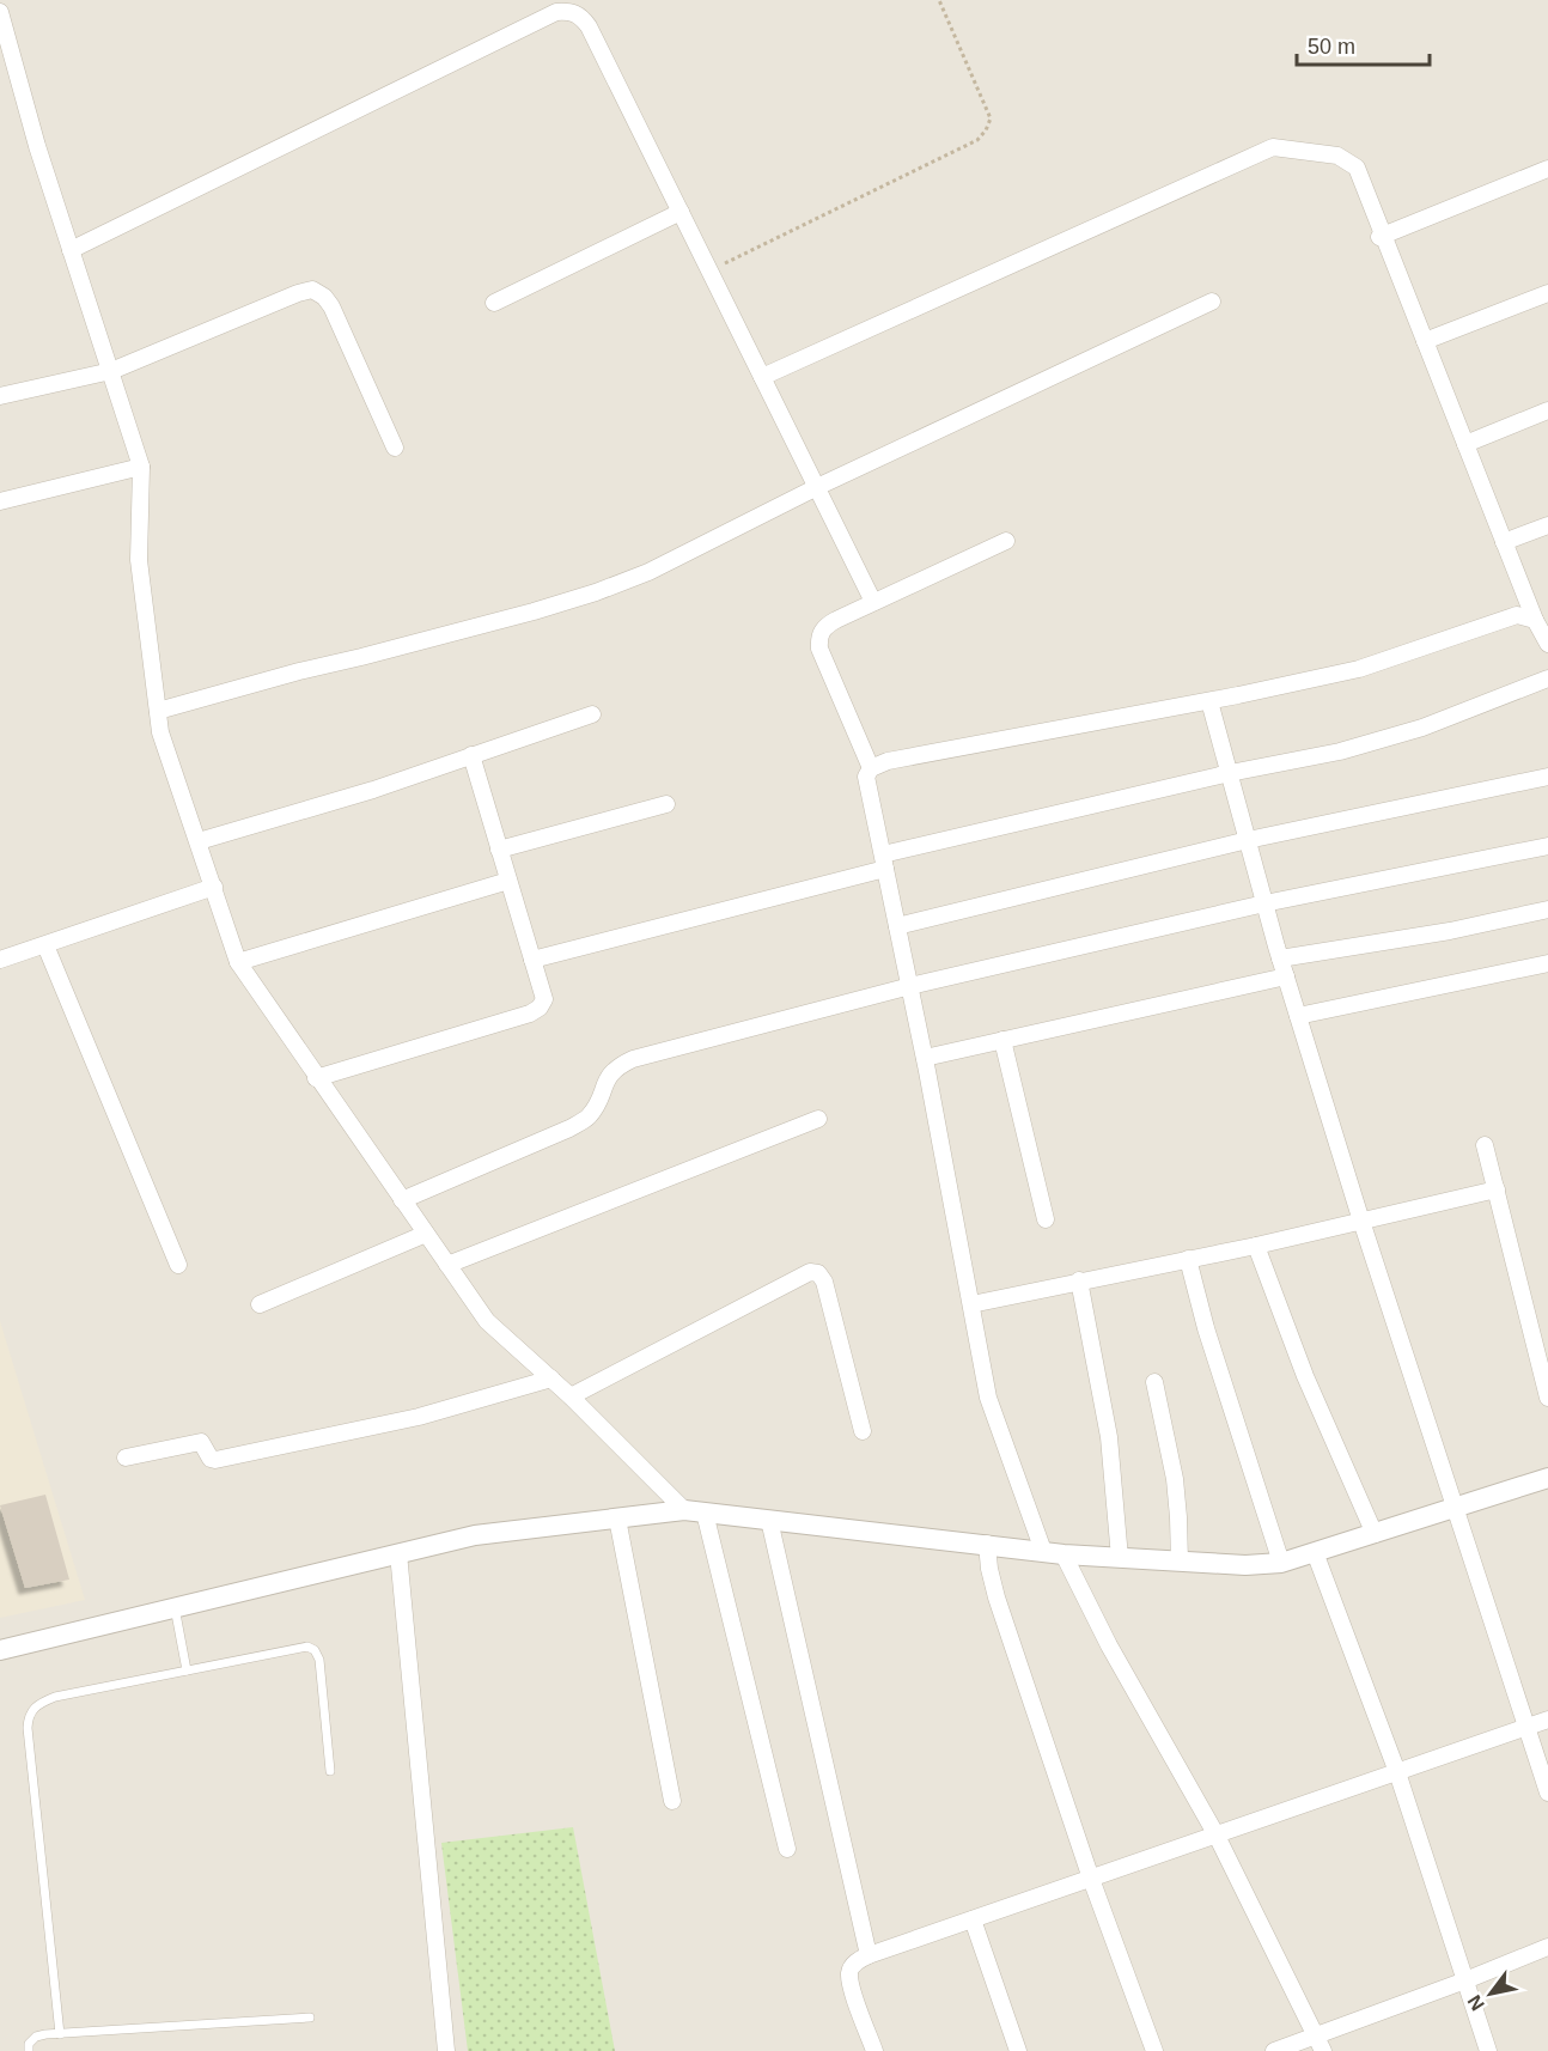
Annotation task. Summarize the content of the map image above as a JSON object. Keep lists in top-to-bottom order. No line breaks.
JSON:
{"scale_bar":"50 m","north":"bottom left"}
